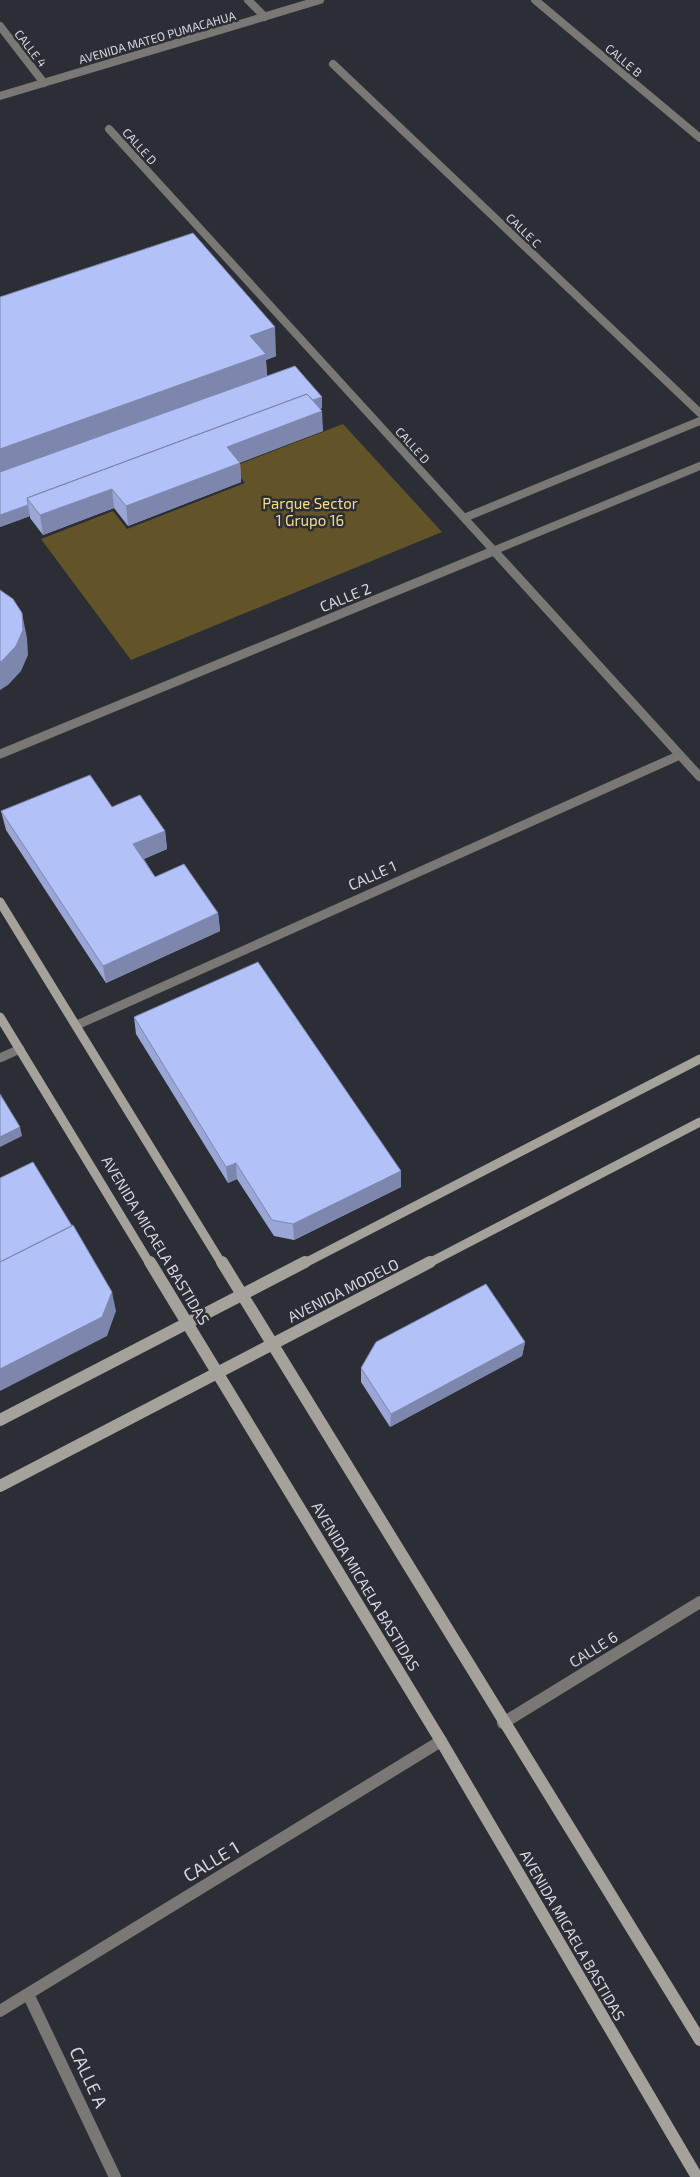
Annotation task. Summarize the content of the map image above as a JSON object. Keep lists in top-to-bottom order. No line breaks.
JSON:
{"streets":{"main road":["AVENIDA MICAELA BASTIDAS","AVENIDA MODELO"],"street":["AVENIDA MATEO PUMACAHUA","CALLE 4","CALLE B","CALLE D","CALLE C","CALLE 2","CALLE 1","CALLE 6","CALLE A"]},"crossings":[["AVENIDA MATEO PUMACAHUA","CALLE 4"],["CALLE D","CALLE 2"],["CALLE D","CALLE 1"],["CALLE 1","AVENIDA MICAELA BASTIDAS"],["CALLE 1","CALLE A"],["AVENIDA MICAELA BASTIDAS","AVENIDA MODELO"]],"parks":["Parque Sector 1 Grupo 16"]}
